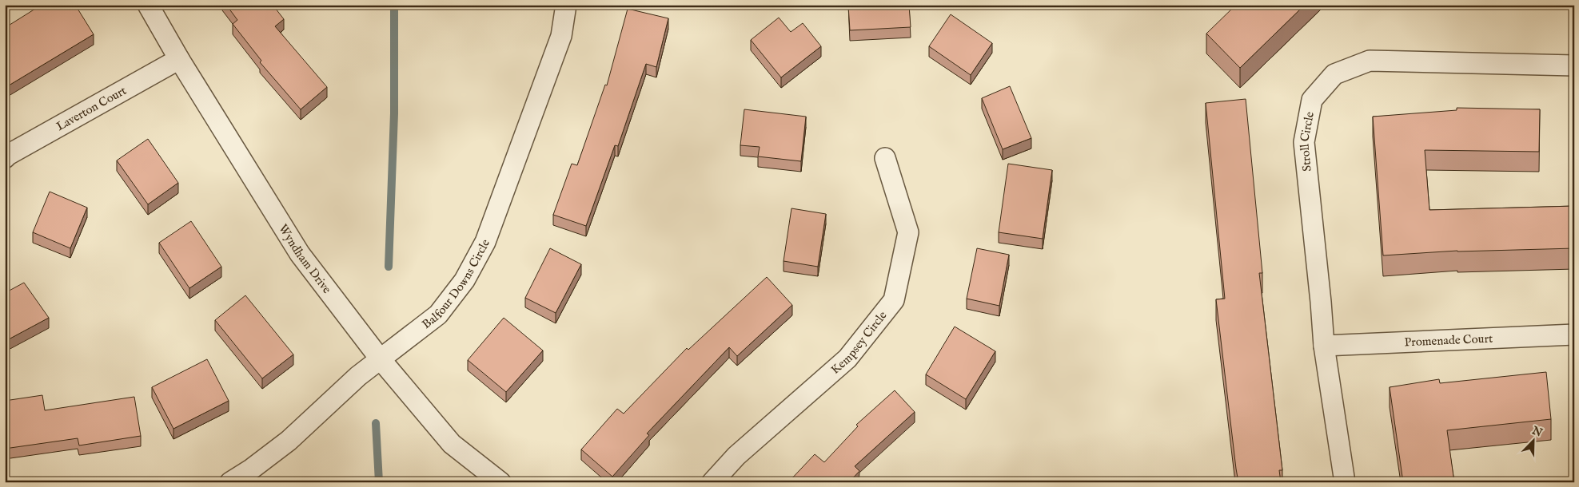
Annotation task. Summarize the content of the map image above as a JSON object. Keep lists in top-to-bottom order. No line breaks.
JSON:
{"streets":{"street":["Laverton Court","Stroll Circle","Wyndham Drive","Balfour Downs Circle","Promenade Court","Kempsey Circle"]},"crossings":[["Laverton Court","Wyndham Drive"],["Stroll Circle","Promenade Court"],["Wyndham Drive","Balfour Downs Circle"]],"north":"top right"}
